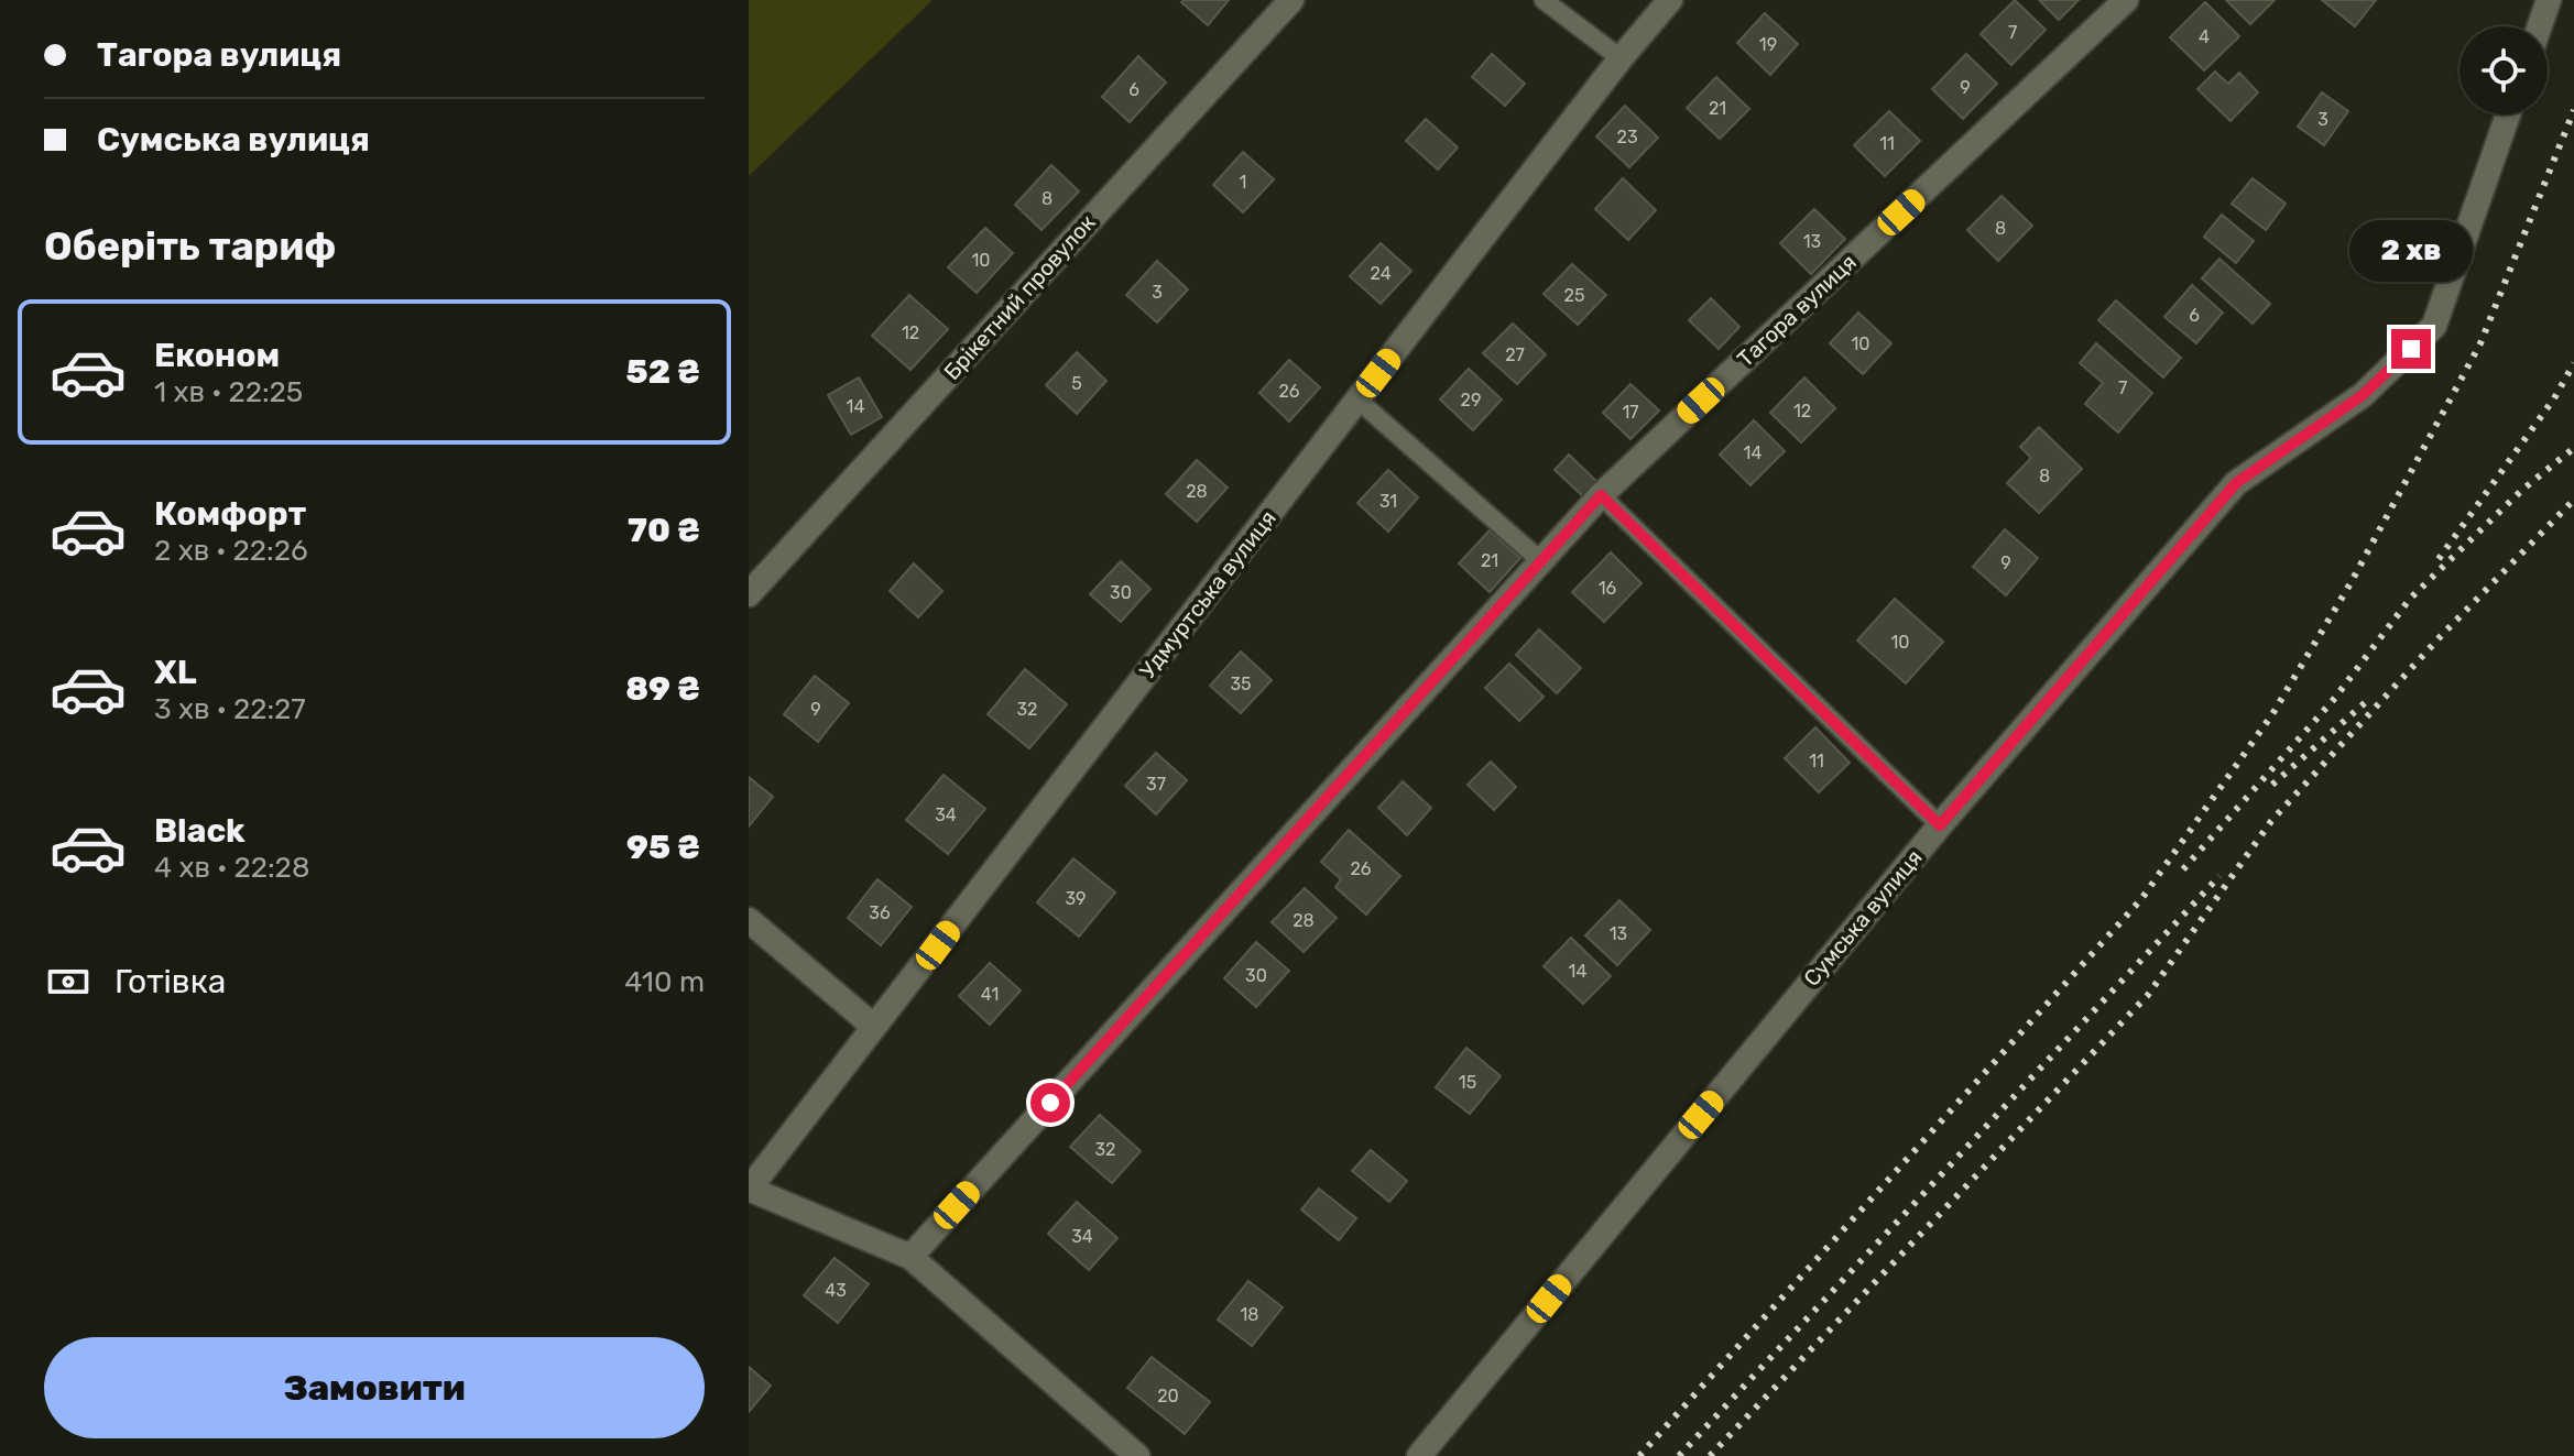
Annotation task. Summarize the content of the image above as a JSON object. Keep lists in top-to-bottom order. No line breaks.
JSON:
{"streets":{"street":["Брiкетний провулок","Тагора вулиця","Удмуртська вулиця","Сумська вулиця"]},"house_numbers":["7","4","19","9","6","21","3","23","11","1","8","8","13","10","24","3","25","6","12","10","27","5","7","26","29","14","12","17","14","8","28","31","21","9","16","30","10","35","9","32","11","37","34","26","39","36","28","13","14","30","41","15","32","34","43","18","20"],"page":{"banner":["Тагора вулиця","Сумська вулиця"],"heading":"Оберіть тариф","bubble":"2 хв","list":[{"name":"Економ","note":"1 хв · 22:25","value":"52 ₴"},{"name":"Комфорт","note":"2 хв · 22:26","value":"70 ₴"},{"name":"XL","note":"3 хв · 22:27","value":"89 ₴"},{"name":"Black","note":"4 хв · 22:28","value":"95 ₴"}],"pay":["Готівка","410 m"],"buttons":"Замовити"}}
